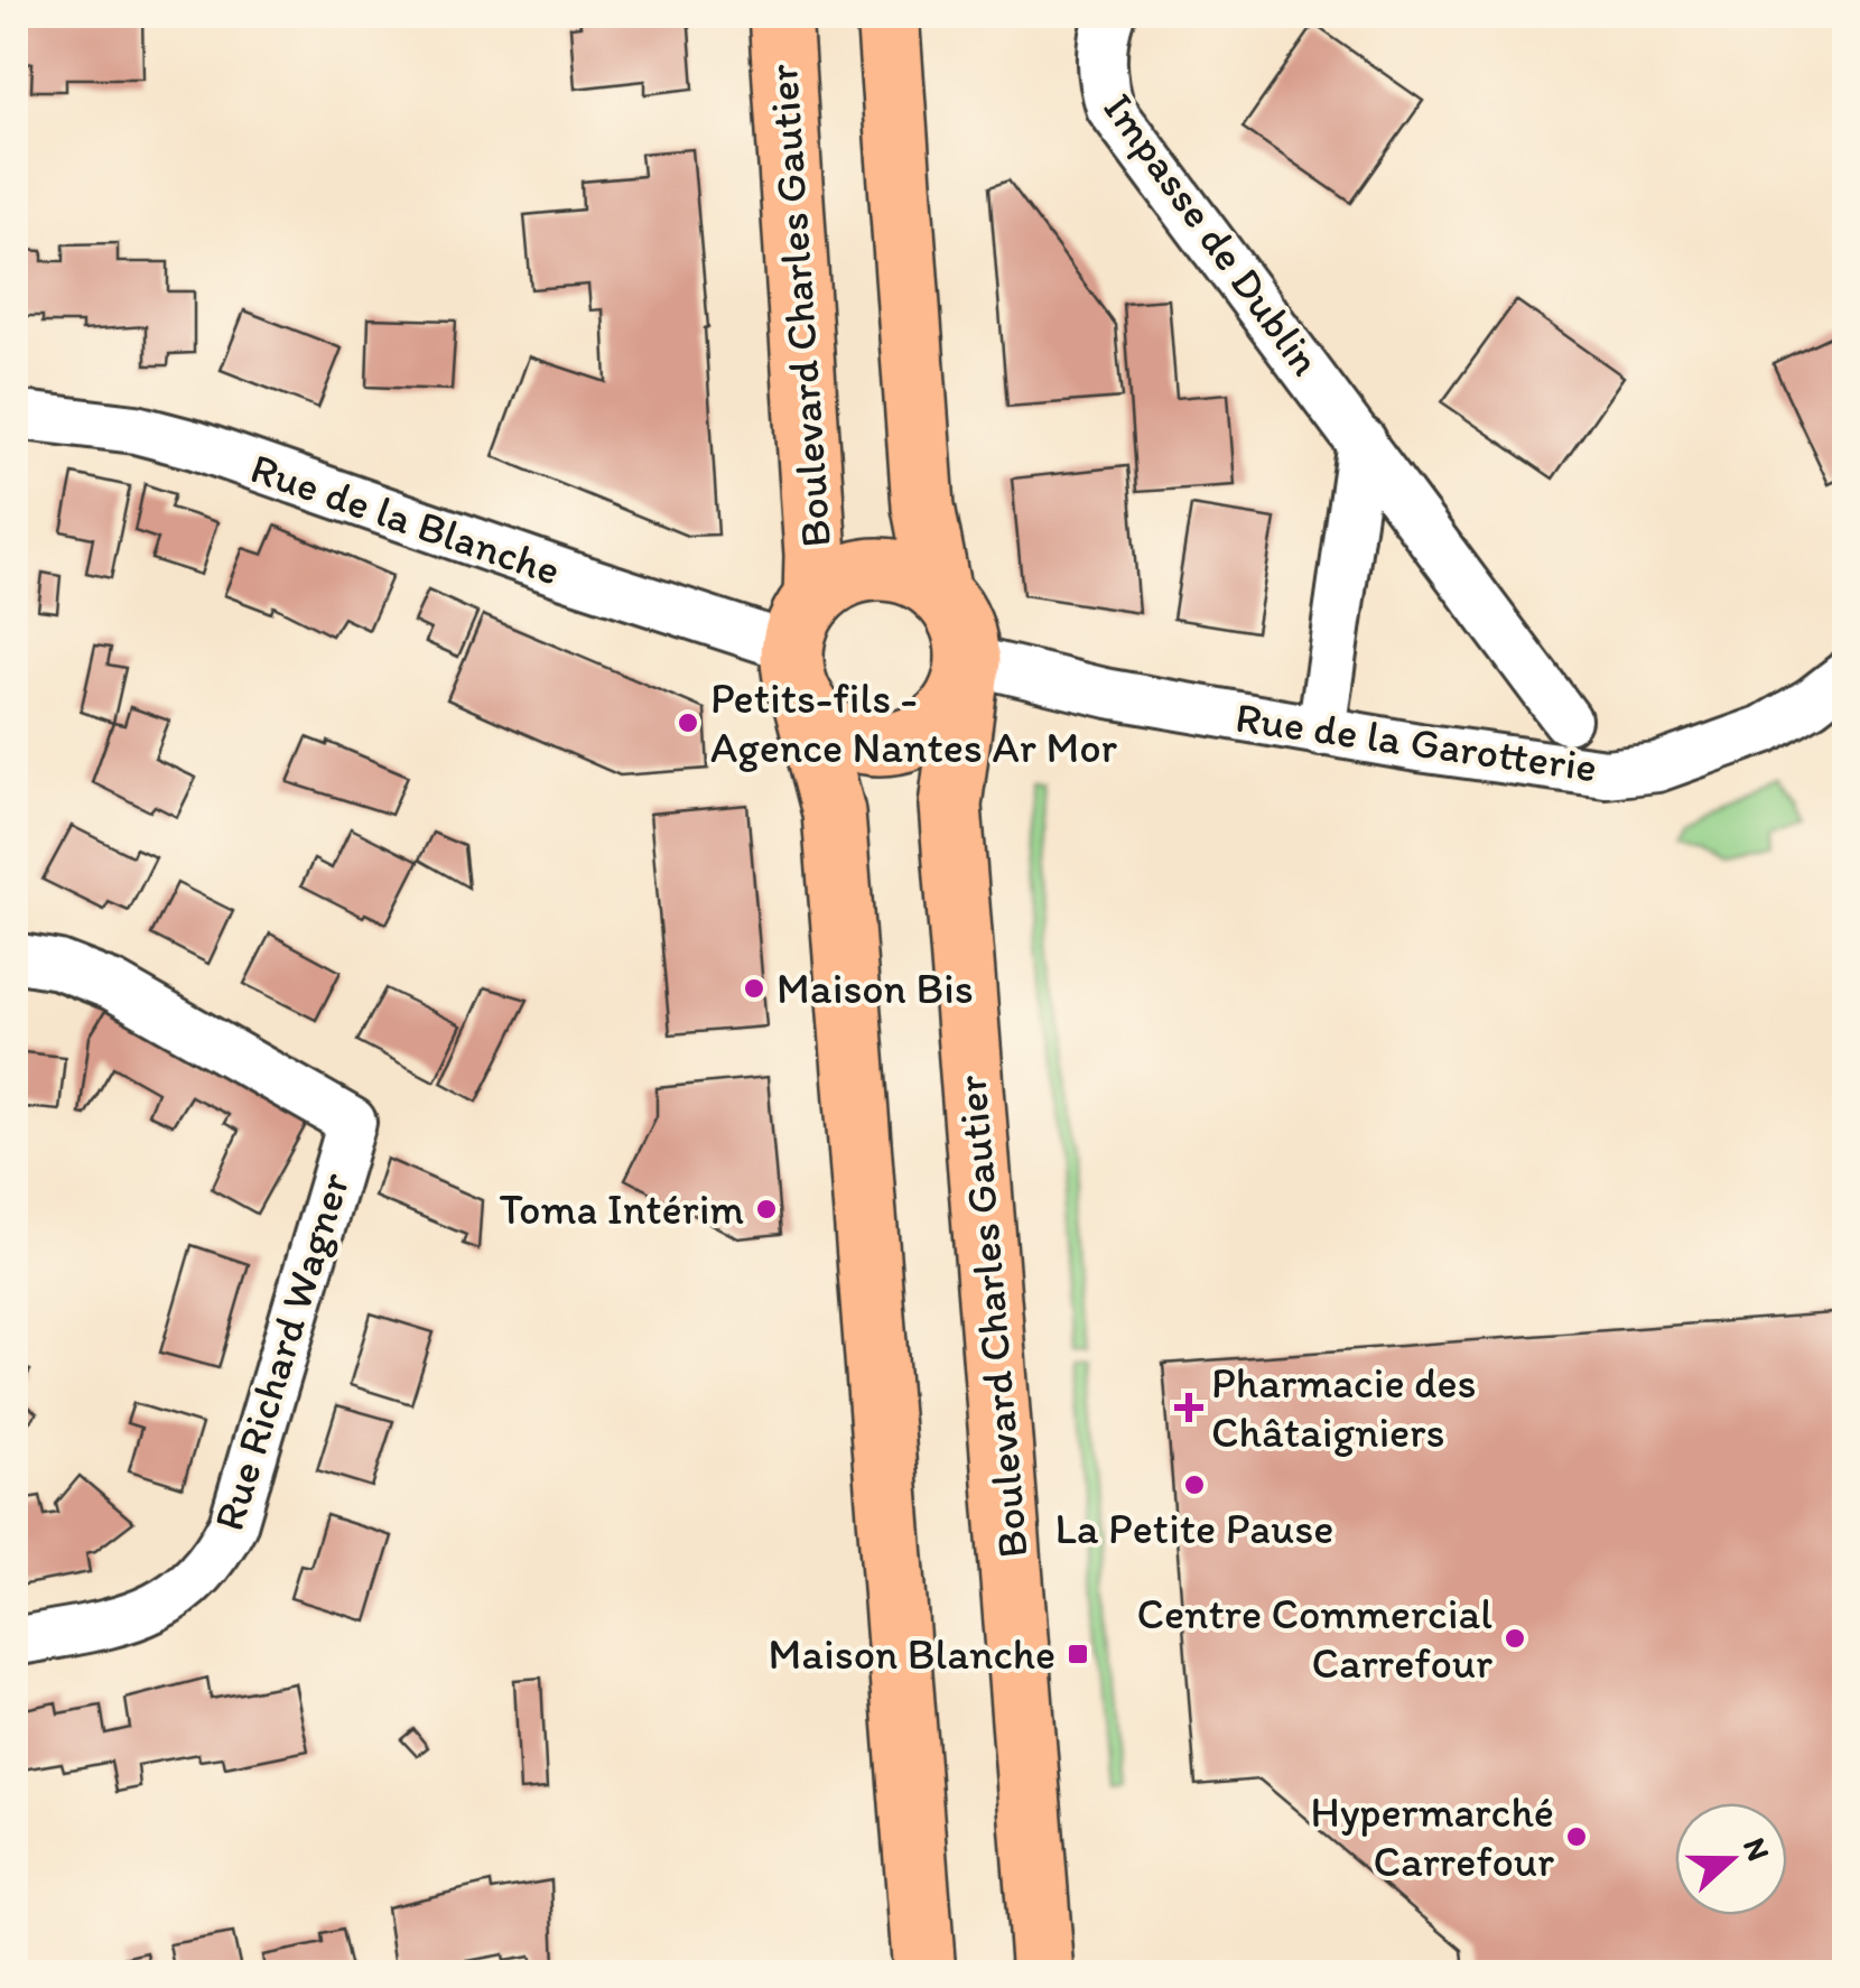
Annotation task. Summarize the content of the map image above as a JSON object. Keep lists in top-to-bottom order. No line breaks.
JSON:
{"streets":{"main road":["Boulevard Charles Gautier"],"street":["Impasse de Dublin","Rue de la Blanche","Rue de la Garotterie","Rue Richard Wagner"]},"crossings":[["Boulevard Charles Gautier","Rue de la Blanche"],["Boulevard Charles Gautier","Rue de la Garotterie"],["Rue de la Blanche","Rue de la Garotterie"]],"places":{"other":["Petits-fils - Agence Nantes Ar Mor","Maison Bis","Toma Intérim","La Petite Pause","Centre Commercial Carrefour","Hypermarché Carrefour"],"health":["Pharmacie des Châtaigniers"],"transit":["Maison Blanche"]},"north":"right"}
